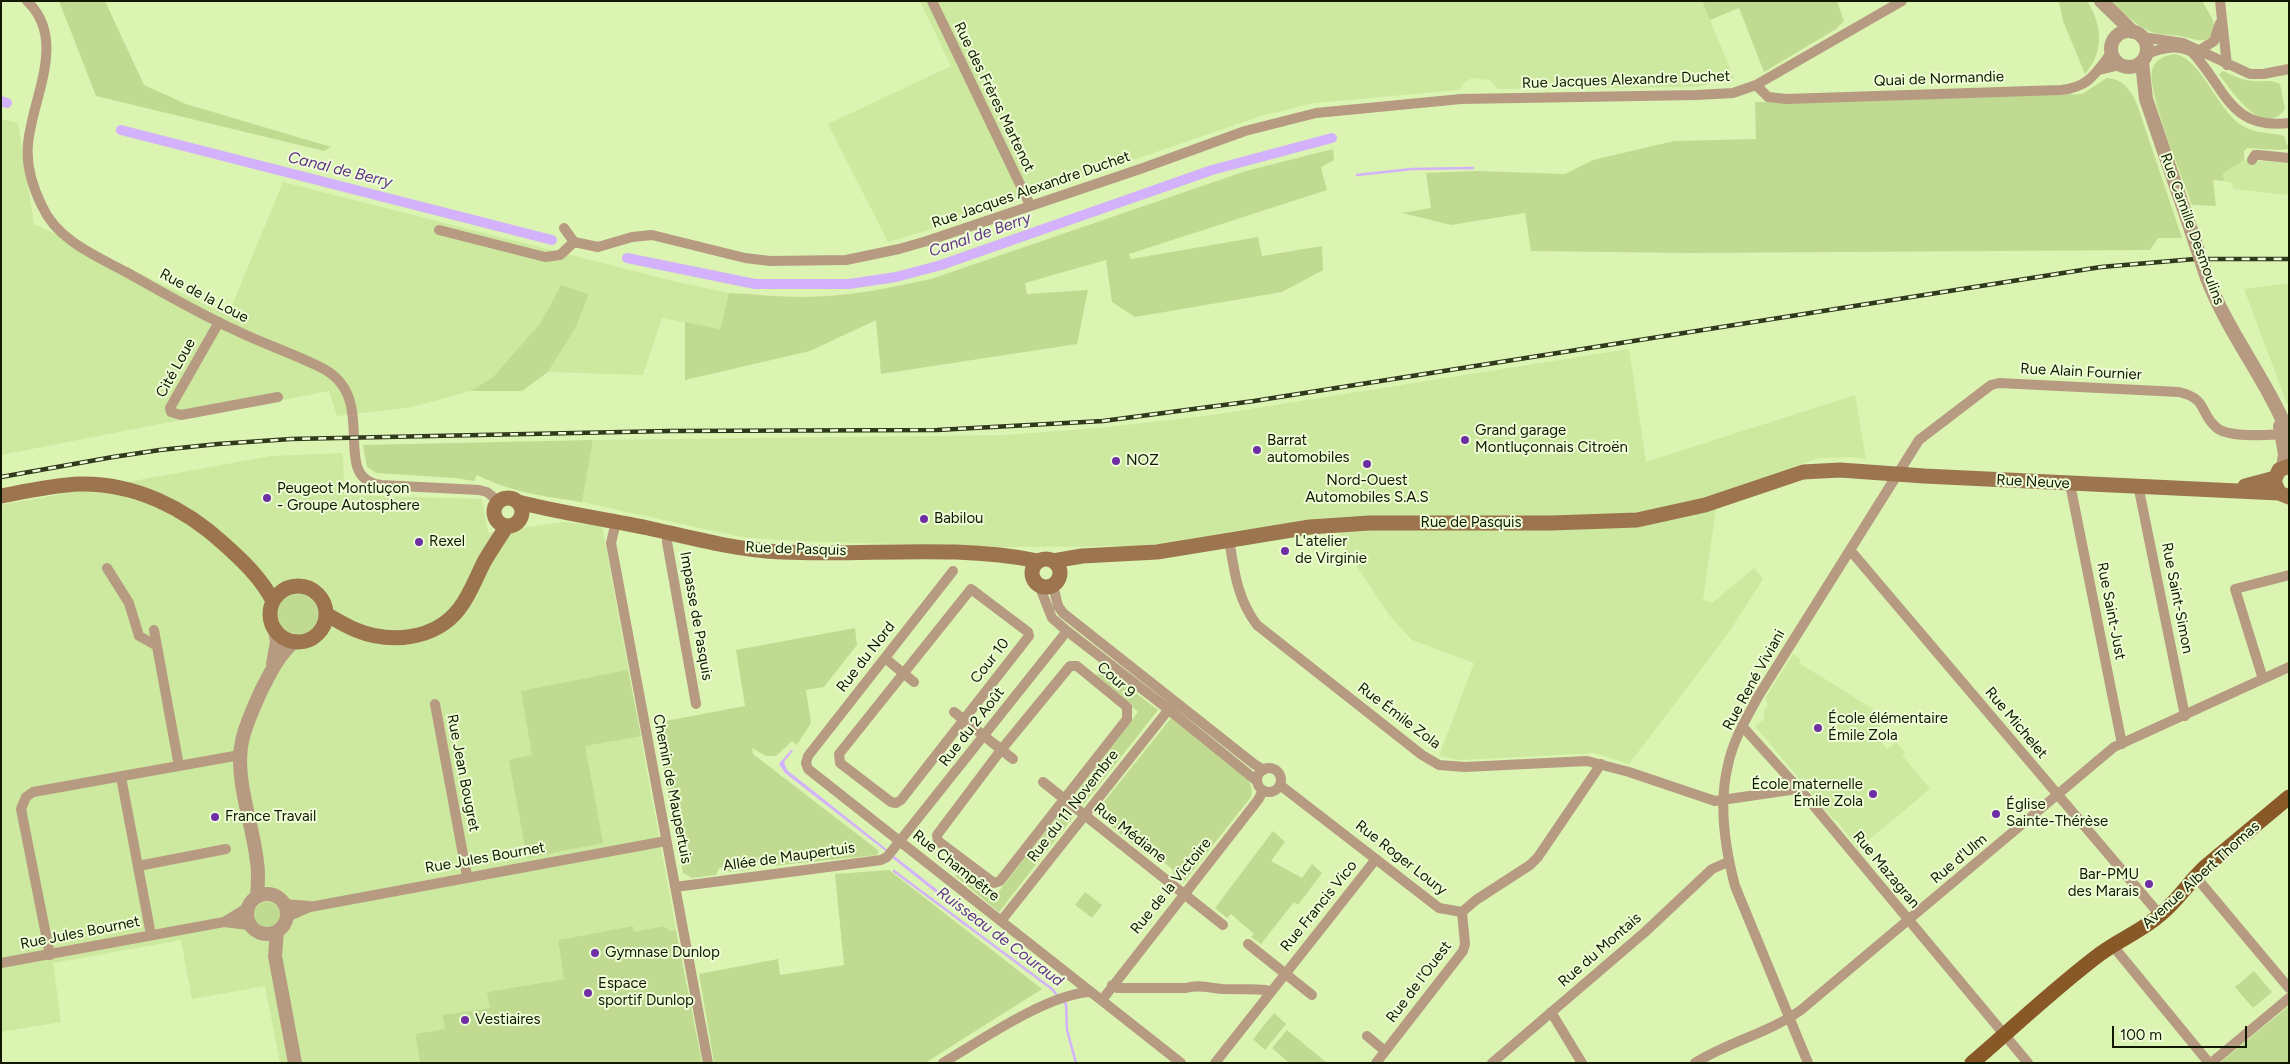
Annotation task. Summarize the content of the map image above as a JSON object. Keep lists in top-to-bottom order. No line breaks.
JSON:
{"streets":{"main road":["Rue Neuve","Rue de Pasquis","Avenue Albert Thomas"],"street":["Quai de Normandie","Rue Jacques Alexandre Duchet","Rue des Frères Martenot","Rue Camille Desmoulins","Rue de la Loue","Cité Loue","Rue Alain Fournier","Rue Saint-Simon","Rue Saint-Just","Impasse de Pasquis","Rue du Nord","Cour 10","Cour 9","Rue René Viviani","Rue Émile Zola","Rue Michelet","Rue du 2 Août","Rue Jean Bougret","Chemin de Maupertuis","Rue du 11 Novembre","Rue Médiane","Allée de Maupertuis","Rue Jules Bournet","Rue Roger Loury","Rue d'Ulm","Rue Champêtre","Rue Mazagran","Rue de la Victoire","Rue Francis Vico","Rue du Montais","Rue de l'Ouest"]},"crossings":[["Quai de Normandie","Rue Jacques Alexandre Duchet"],["Quai de Normandie","Rue Camille Desmoulins"],["Rue Jacques Alexandre Duchet","Rue des Frères Martenot"],["Rue Camille Desmoulins","Rue Alain Fournier"],["Rue de la Loue","Cité Loue"],["Rue de la Loue","Rue de Pasquis"],["Rue Alain Fournier","Rue Neuve"],["Rue Alain Fournier","Rue René Viviani"],["Rue Neuve","Rue de Pasquis"],["Rue Neuve","Rue Saint-Simon"],["Rue Neuve","Rue Saint-Just"],["Rue Neuve","Rue René Viviani"],["Rue de Pasquis","Impasse de Pasquis"],["Rue de Pasquis","Rue Émile Zola"],["Rue de Pasquis","Chemin de Maupertuis"],["Rue de Pasquis","Rue Roger Loury"],["Rue Saint-Simon","Rue d'Ulm"],["Rue Saint-Just","Rue d'Ulm"],["Rue du Nord","Rue Champêtre"],["Cour 9","Rue Médiane"],["Rue René Viviani","Rue Émile Zola"],["Rue René Viviani","Rue Michelet"],["Rue René Viviani","Rue d'Ulm"],["Rue René Viviani","Rue Mazagran"],["Rue René Viviani","Rue du Montais"],["Rue Émile Zola","Rue Mazagran"],["Rue Michelet","Rue d'Ulm"],["Rue Michelet","Avenue Albert Thomas"],["Rue du 2 Août","Allée de Maupertuis"],["Rue du 2 Août","Rue Roger Loury"],["Rue du 2 Août","Rue Champêtre"],["Rue Jean Bougret","Rue Jules Bournet"],["Chemin de Maupertuis","Allée de Maupertuis"],["Chemin de Maupertuis","Rue Jules Bournet"],["Rue du 11 Novembre","Rue Médiane"],["Rue du 11 Novembre","Rue Roger Loury"],["Rue du 11 Novembre","Rue Champêtre"],["Rue Médiane","Rue de la Victoire"],["Allée de Maupertuis","Rue Champêtre"],["Rue Roger Loury","Rue de la Victoire"],["Rue Roger Loury","Rue Francis Vico"],["Rue Roger Loury","Rue de l'Ouest"],["Rue d'Ulm","Rue Mazagran"],["Rue Champêtre","Rue de la Victoire"],["Rue Mazagran","Avenue Albert Thomas"]],"water":["Canal de Berry","Ruisseau de Couraud"],"places":["Grand garage Montluçonnais Citroën","Barrat automobiles","NOZ","Nord-Ouest Automobiles S.A.S","Peugeot Montluçon - Groupe Autosphere","Babilou","Rexel","L'atelier de Virginie","École élémentaire Émile Zola","École maternelle Émile Zola","Église Sainte-Thérèse","France Travail","Bar-PMU des Marais","Gymnase Dunlop","Espace sportif Dunlop","Vestiaires"],"scale_bar":"100 m"}
